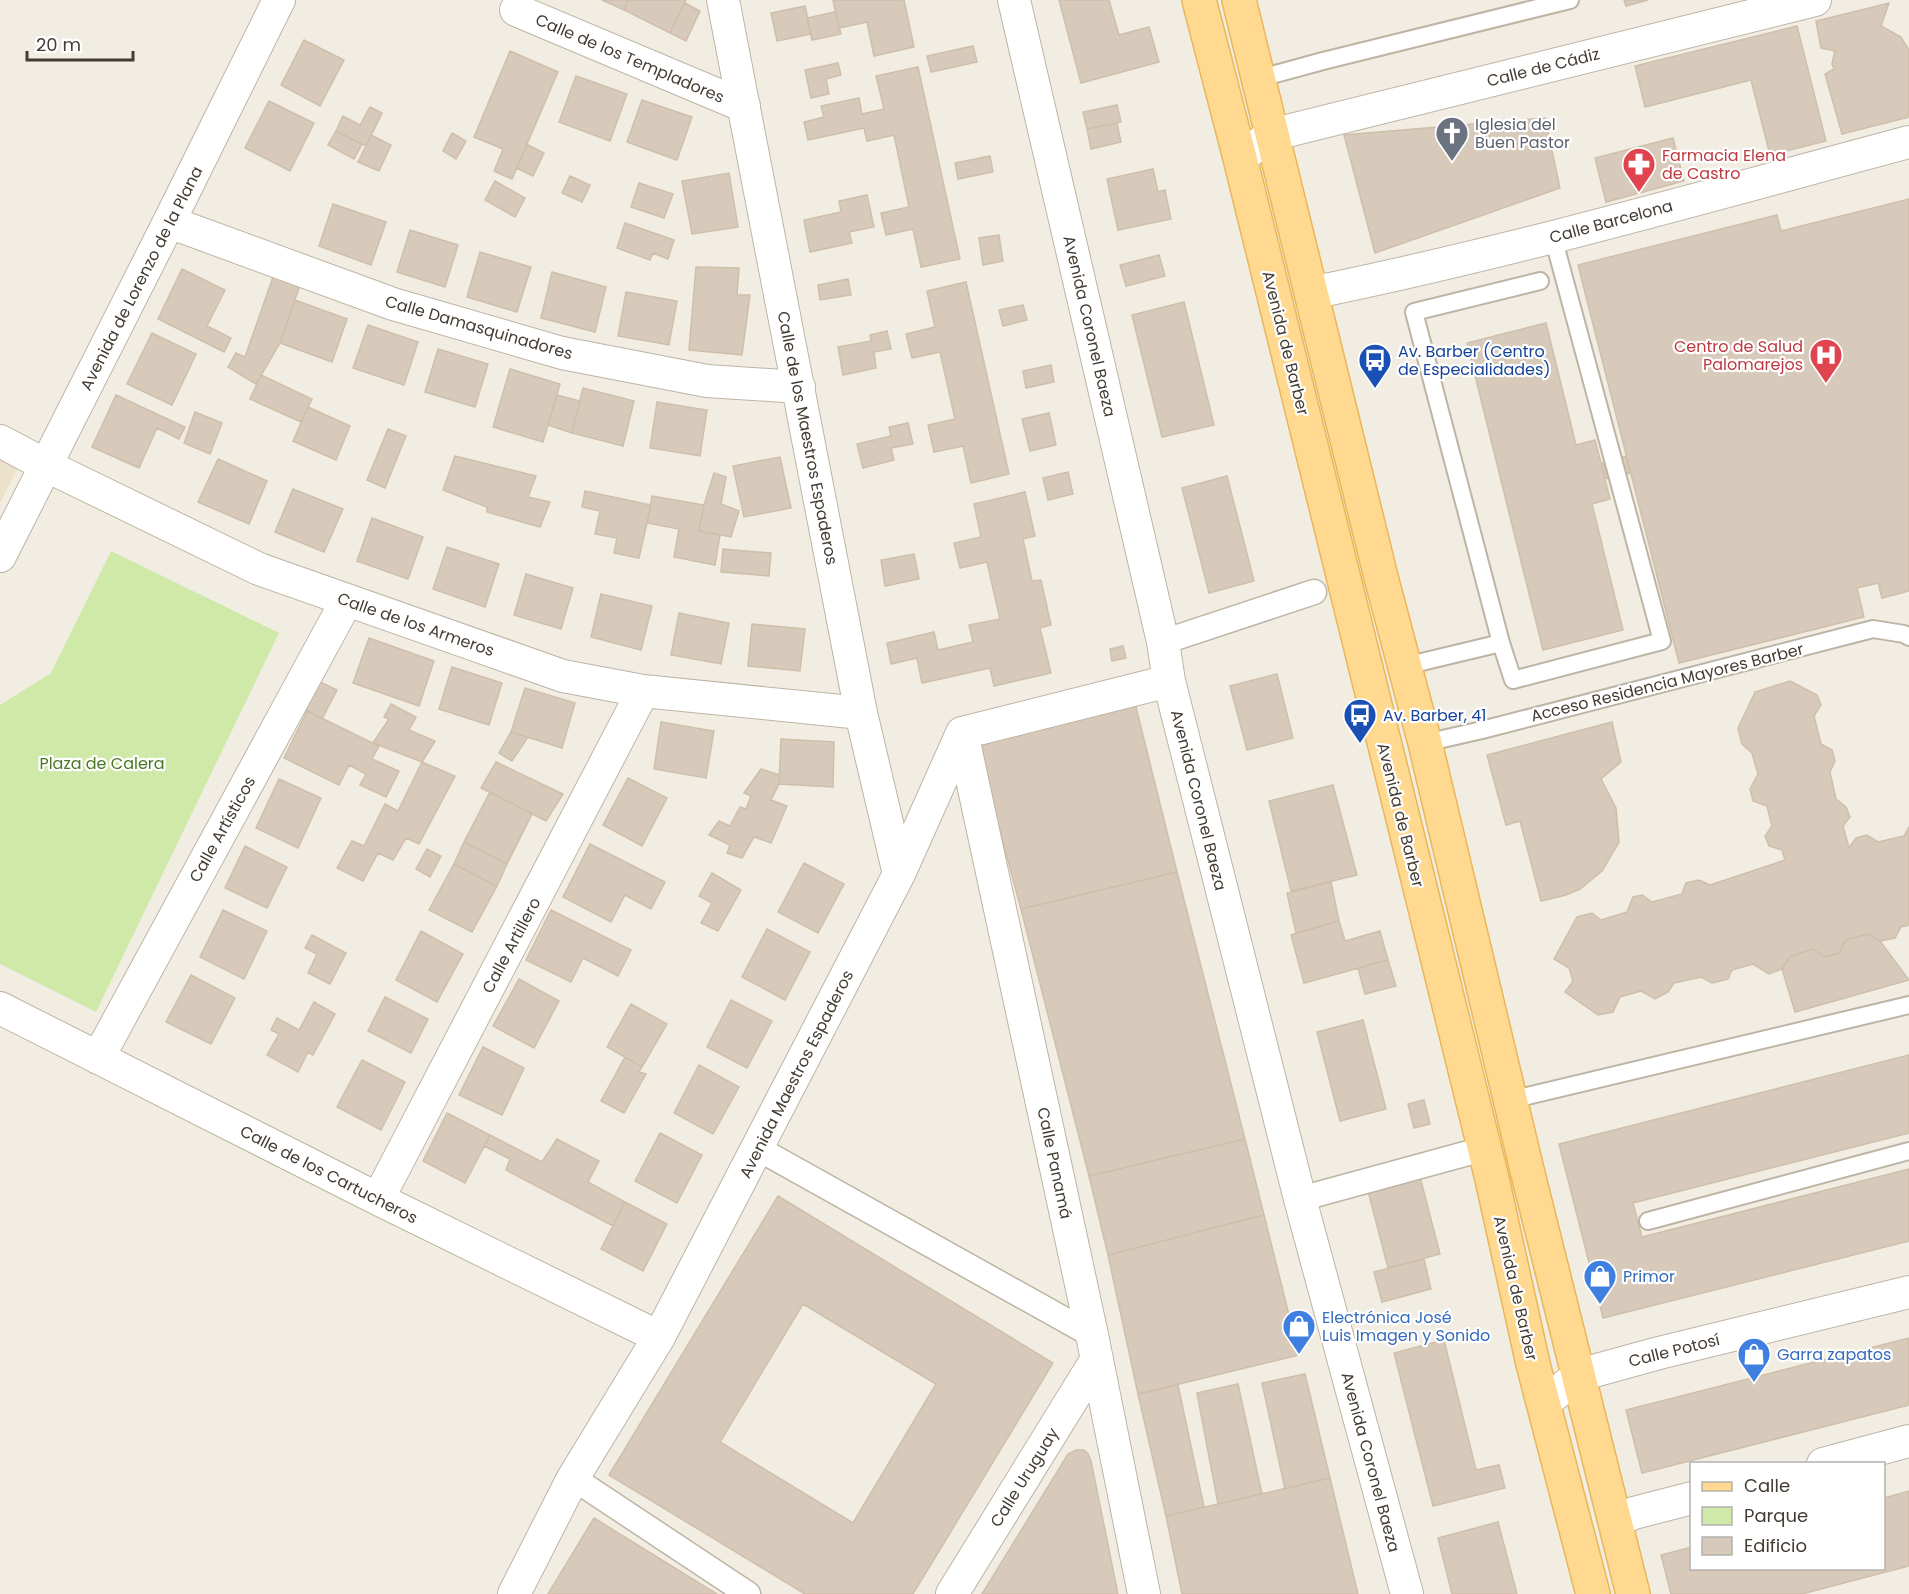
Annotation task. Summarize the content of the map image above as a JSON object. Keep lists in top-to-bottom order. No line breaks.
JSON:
{"streets":{"main road":["Avenida de Barber"],"street":["Calle de los Templadores","Calle de Cádiz","Calle Barcelona","Avenida de Lorenzo de la Plana","Avenida Coronel Baeza","Calle Damasquinadores","Calle de los Maestros Espaderos","Calle de los Armeros","Calle Artísticos","Calle Artillero","Avenida Maestros Espaderos","Calle Panamá","Calle de los Cartucheros","Calle Potosí","Calle Uruguay"],"lane":["Acceso Residencia Mayores Barber"]},"crossings":[["Calle de los Templadores","Calle de los Maestros Espaderos"],["Avenida de Lorenzo de la Plana","Calle Damasquinadores"],["Avenida de Lorenzo de la Plana","Calle de los Armeros"],["Calle Damasquinadores","Calle de los Maestros Espaderos"],["Calle de los Maestros Espaderos","Calle de los Armeros"],["Calle de los Maestros Espaderos","Avenida Maestros Espaderos"],["Calle de los Armeros","Calle Artísticos"],["Calle de los Armeros","Calle Artillero"],["Calle Artísticos","Calle de los Cartucheros"],["Calle Artillero","Calle de los Cartucheros"],["Avenida Maestros Espaderos","Calle Panamá"],["Avenida Maestros Espaderos","Calle de los Cartucheros"],["Calle Panamá","Calle Uruguay"]],"parks":["Plaza de Calera"],"places":{"church":["Iglesia del Buen Pastor"],"pharmacy":["Farmacia Elena de Castro"],"hospital":["Centro de Salud Palomarejos"],"bus stop":["Av. Barber (Centro de Especialidades)","Av. Barber, 41"],"shop":["Primor","Electrónica José Luis Imagen y Sonido","Garra zapatos"]},"legend":["Calle","Parque","Edificio"],"scale_bar":"20 m"}
